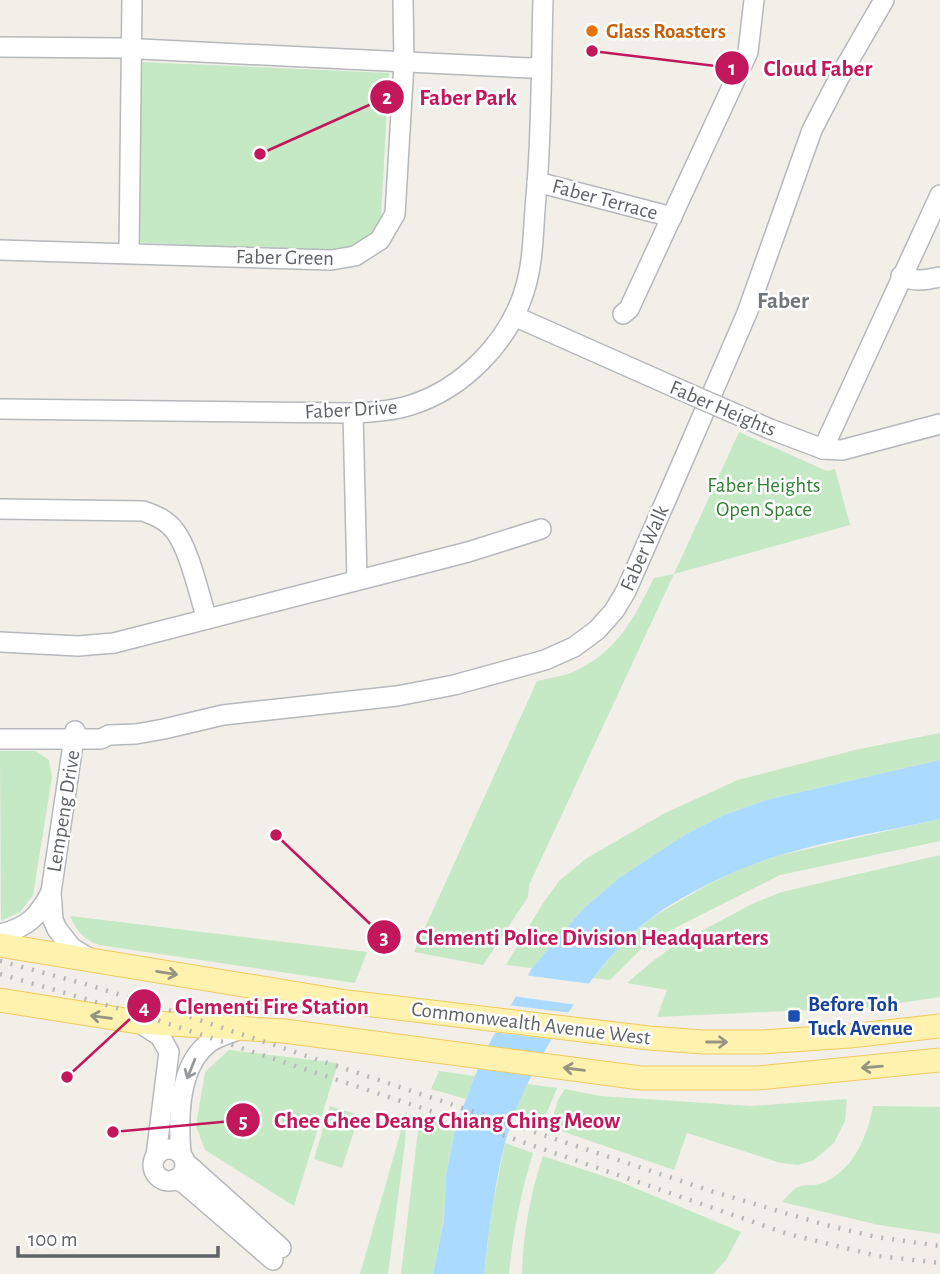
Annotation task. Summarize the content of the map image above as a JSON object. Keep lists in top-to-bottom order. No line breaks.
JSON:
{"streets":{"main road":["Commonwealth Avenue West"],"street":["Faber Terrace","Faber Green","Faber Heights","Faber Drive","Faber Walk","Lempeng Drive"]},"crossings":[["Faber Terrace","Faber Drive"],["Faber Heights","Faber Drive"],["Faber Walk","Lempeng Drive"],["Lempeng Drive","Commonwealth Avenue West"]],"districts":["Faber"],"parks":["Faber Heights Open Space"],"places":{"other":["Glass Roasters","Cloud Faber","Faber Park","Clementi Police Division Headquarters","Clementi Fire Station","Chee Ghee Deang Chiang Ching Meow"],"transit":["Before Toh Tuck Avenue"]},"scale_bar":"100 m"}
